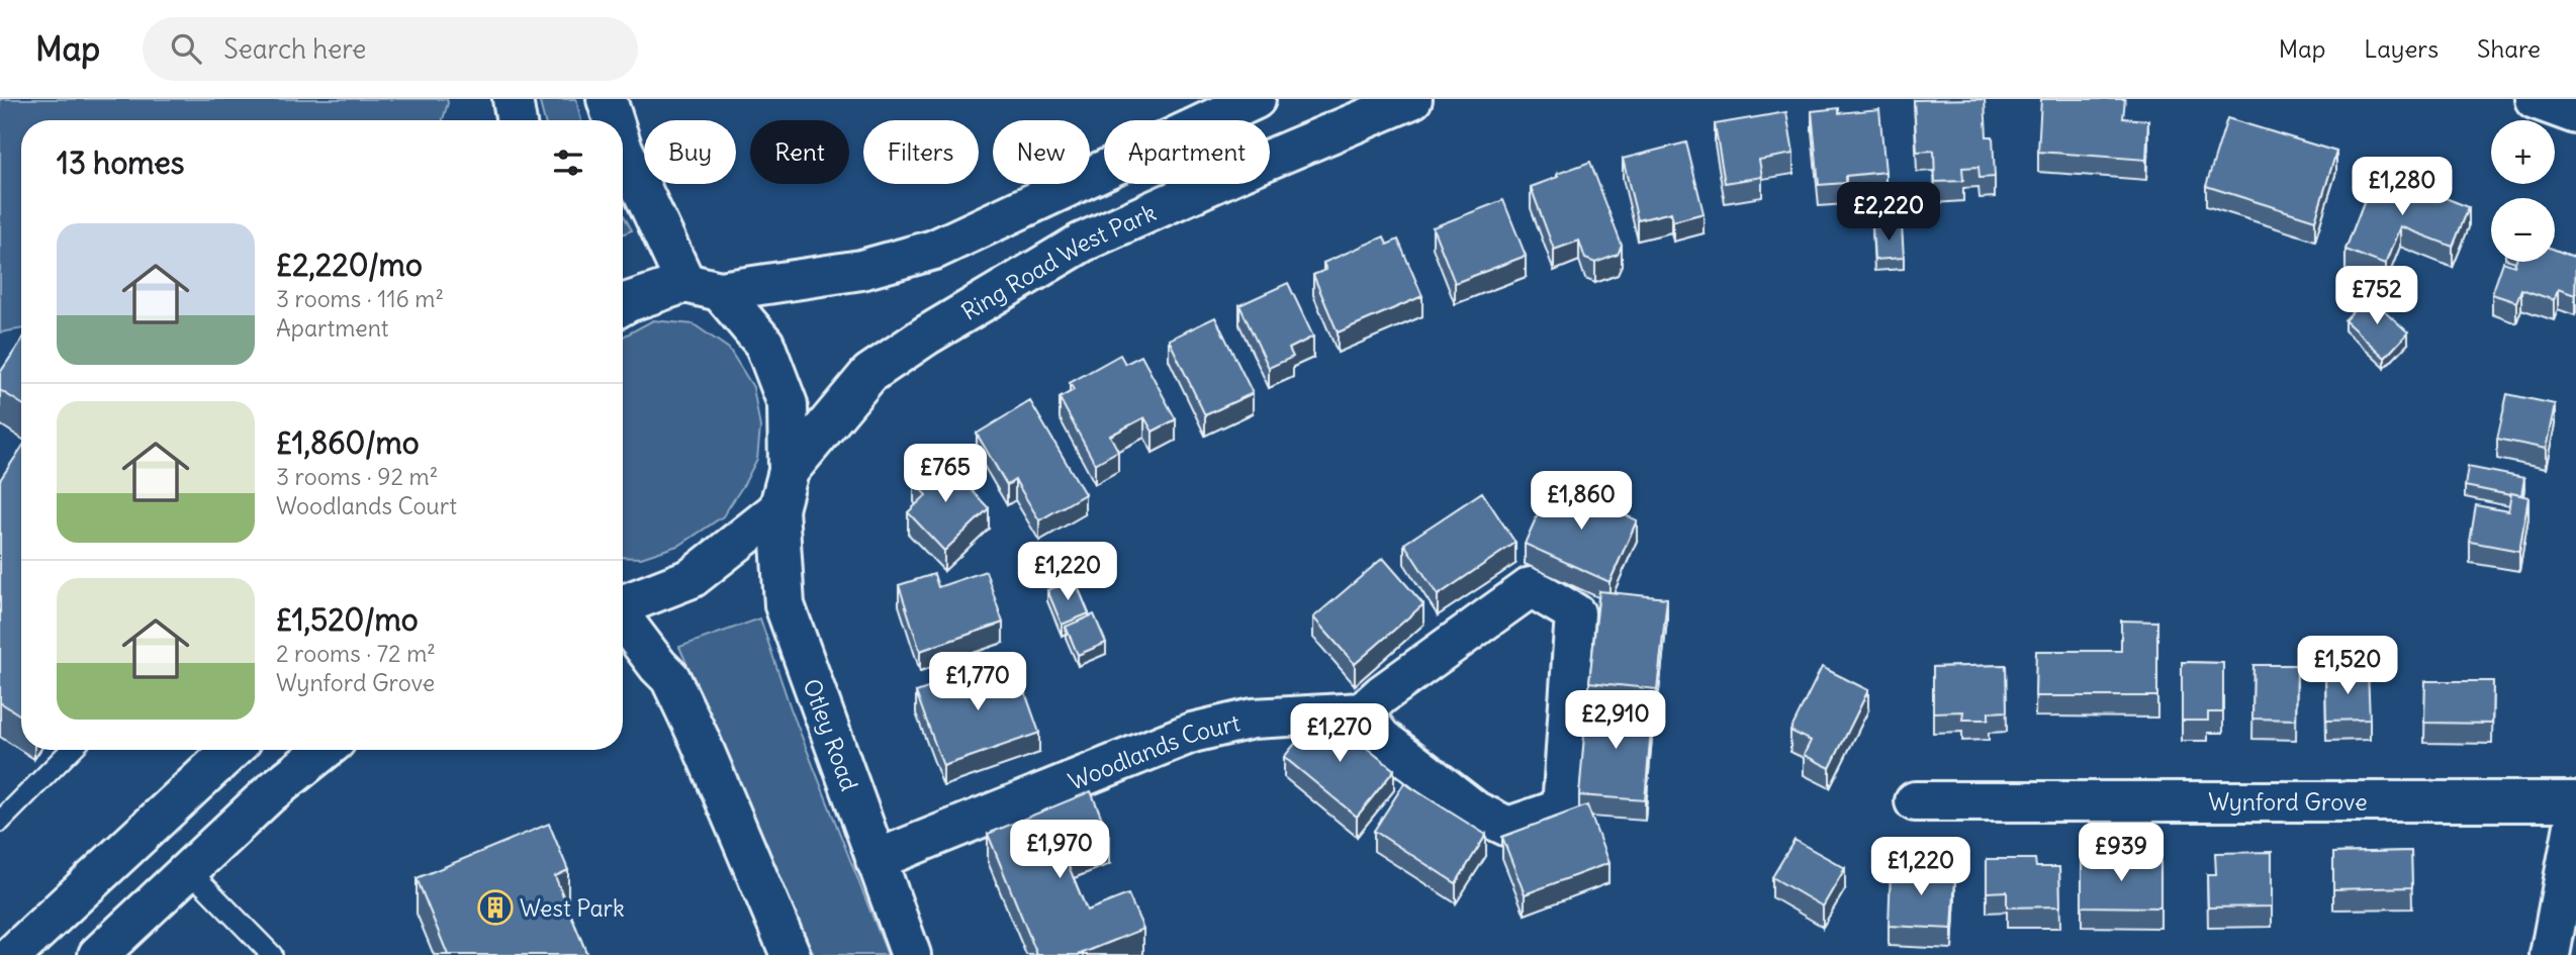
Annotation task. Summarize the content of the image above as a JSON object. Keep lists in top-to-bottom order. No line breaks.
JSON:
{"streets":{"main road":["Ring Road West Park","Otley Road","Woodlands Court","Wynford Grove"]},"crossings":[["Ring Road West Park","Otley Road"],["Otley Road","Woodlands Court"]],"places":{"building":["West Park"]},"page":{"header":"Map","search":"Search here","nav":["Map","Layers","Share"],"map_buttons":["+","−"],"chip":["Buy","Rent","Filters","New","Apartment"],"heading":"13 homes","price":["£1,280","£2,220","£752","£765","£1,860","£1,220","£1,520","£1,770","£2,910","£1,270","£1,970","£939","£1,220"],"list":[{"name":"£2,220/mo","note":"3 rooms · 116 m² · Apartment"},{"name":"£1,860/mo","note":"3 rooms · 92 m² · Woodlands Court"},{"name":"£1,520/mo","note":"2 rooms · 72 m² · Wynford Grove"}]}}
